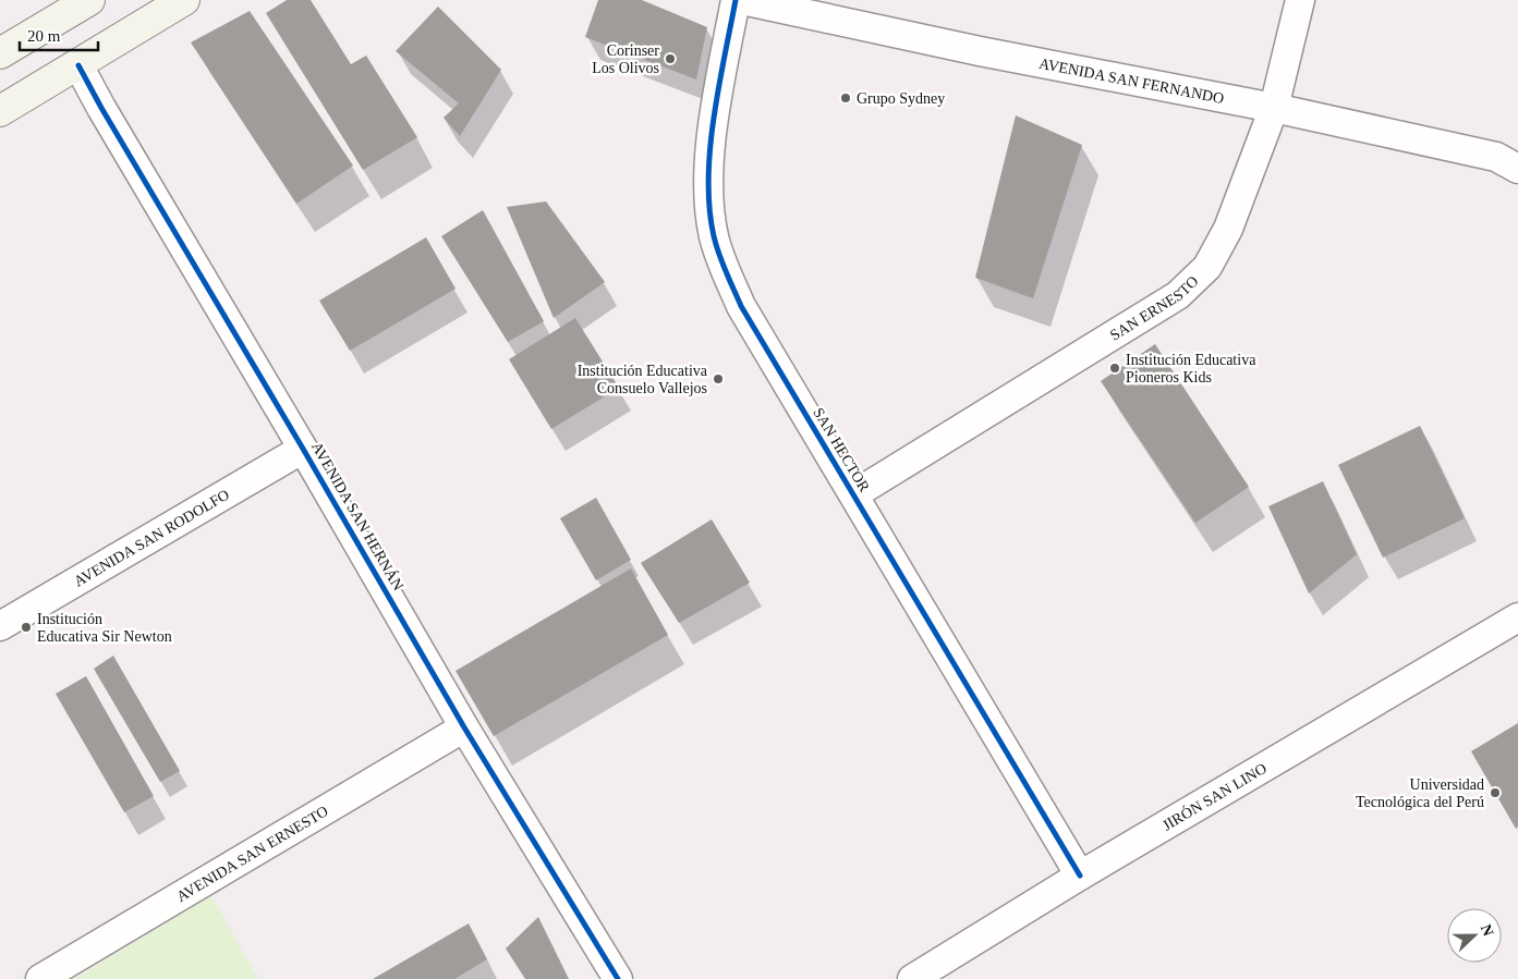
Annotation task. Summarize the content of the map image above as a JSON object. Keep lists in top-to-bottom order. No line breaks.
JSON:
{"streets":{"street":["AVENIDA SAN FERNANDO","SAN ERNESTO","SAN HECTOR","AVENIDA SAN HERNÁN","AVENIDA SAN RODOLFO","JIRÓN SAN LINO","AVENIDA SAN ERNESTO"]},"crossings":[["AVENIDA SAN FERNANDO","SAN ERNESTO"],["SAN ERNESTO","SAN HECTOR"],["SAN HECTOR","JIRÓN SAN LINO"],["AVENIDA SAN HERNÁN","AVENIDA SAN RODOLFO"],["AVENIDA SAN HERNÁN","AVENIDA SAN ERNESTO"]],"places":["Corinser Los Olivos","Grupo Sydney","Institución Educativa Pioneros Kids","Institución Educativa Consuelo Vallejos","Institución Educativa Sir Newton","Universidad Tecnológica del Perú"],"scale_bar":"20 m","north":"right"}
